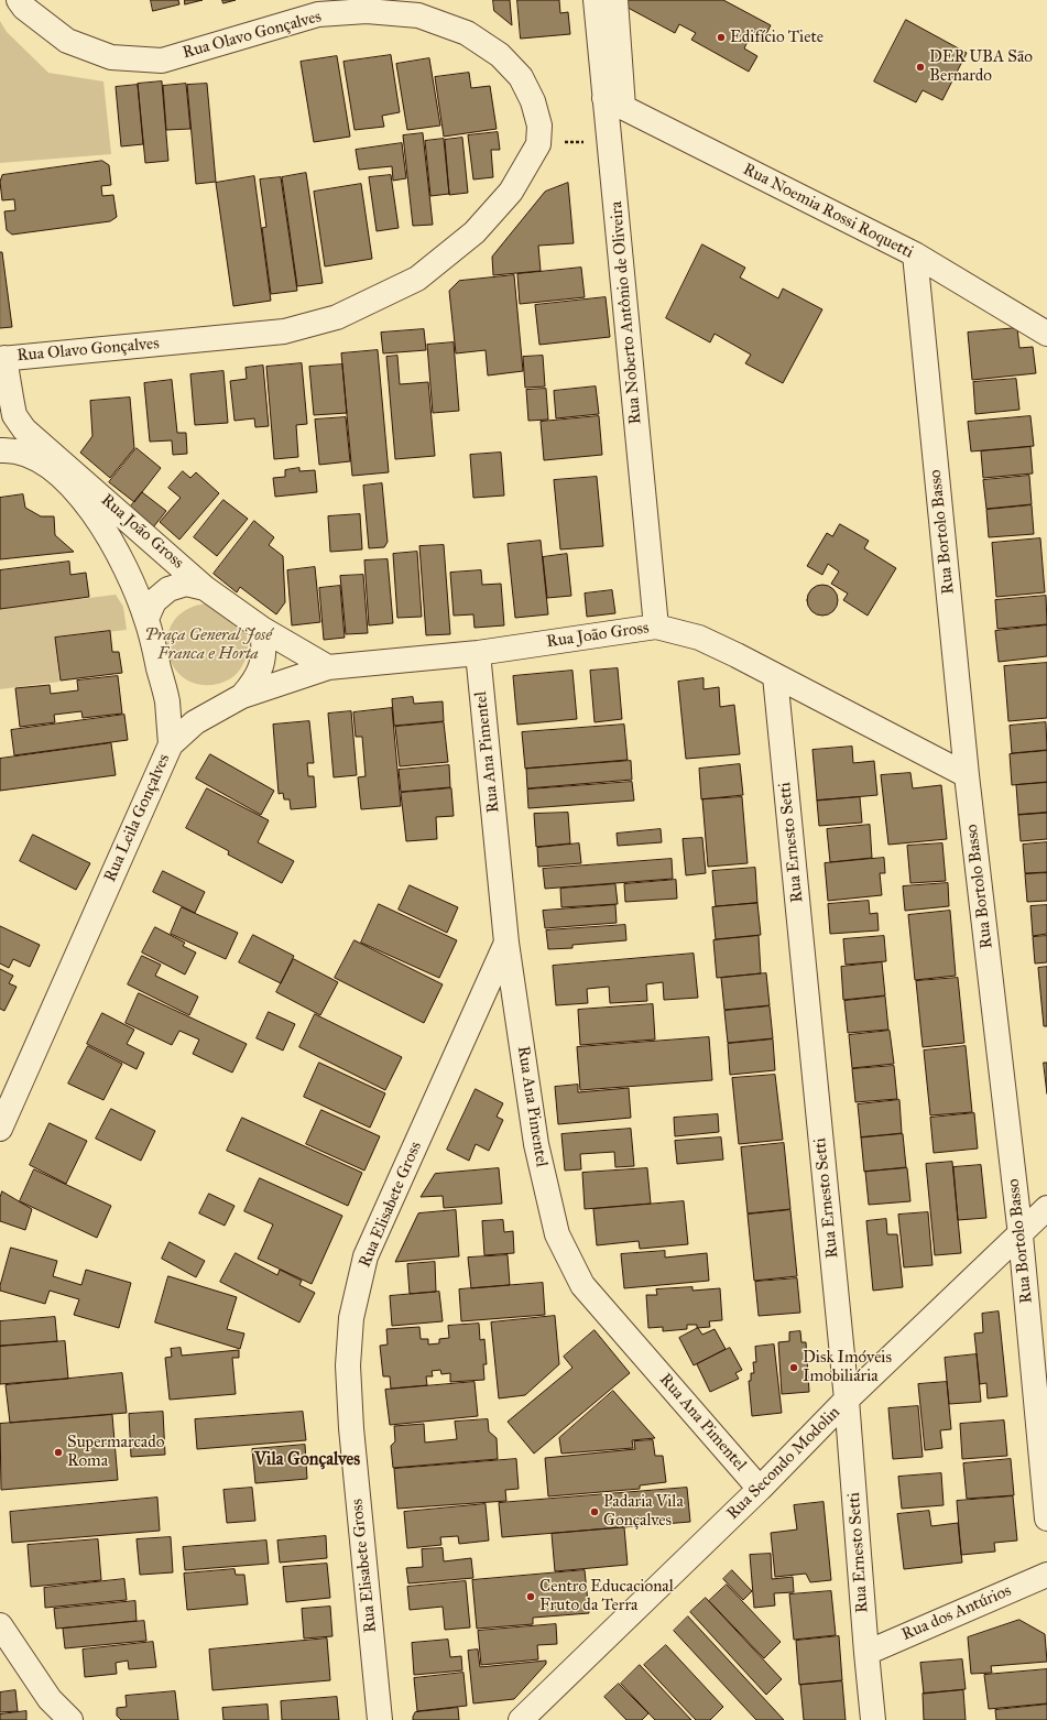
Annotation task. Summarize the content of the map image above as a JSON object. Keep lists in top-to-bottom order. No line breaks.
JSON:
{"streets":{"street":["Rua Olavo Gonçalves","Rua Noemia Rossi Roquetti","Rua Noberto Antônio de Oliveira","Rua João Gross","Rua Bortolo Basso","Rua Ana Pimentel","Rua Leila Gonçalves","Rua Ernesto Setti","Rua Elisabete Gross","Rua Secondo Modolin","Rua dos Antúrios"]},"crossings":[["Rua Olavo Gonçalves","Rua João Gross"],["Rua Noemia Rossi Roquetti","Rua Noberto Antônio de Oliveira"],["Rua Noemia Rossi Roquetti","Rua Bortolo Basso"],["Rua Noberto Antônio de Oliveira","Rua João Gross"],["Rua João Gross","Rua Bortolo Basso"],["Rua João Gross","Rua Ana Pimentel"],["Rua João Gross","Rua Leila Gonçalves"],["Rua João Gross","Rua Ernesto Setti"],["Rua Bortolo Basso","Rua Secondo Modolin"],["Rua Ana Pimentel","Rua Elisabete Gross"],["Rua Ana Pimentel","Rua Secondo Modolin"],["Rua Ernesto Setti","Rua Secondo Modolin"],["Rua Ernesto Setti","Rua dos Antúrios"]],"districts":["Vila Gonçalves"],"parks":["Praça General José Franca e Horta"],"places":["Edifício Tiete","DER UBA São Bernardo","Disk Imóveis Imobiliária","Supermarcado Roma","Padaria Vila Gonçalves","Centro Educacional Fruto da Terra"]}
